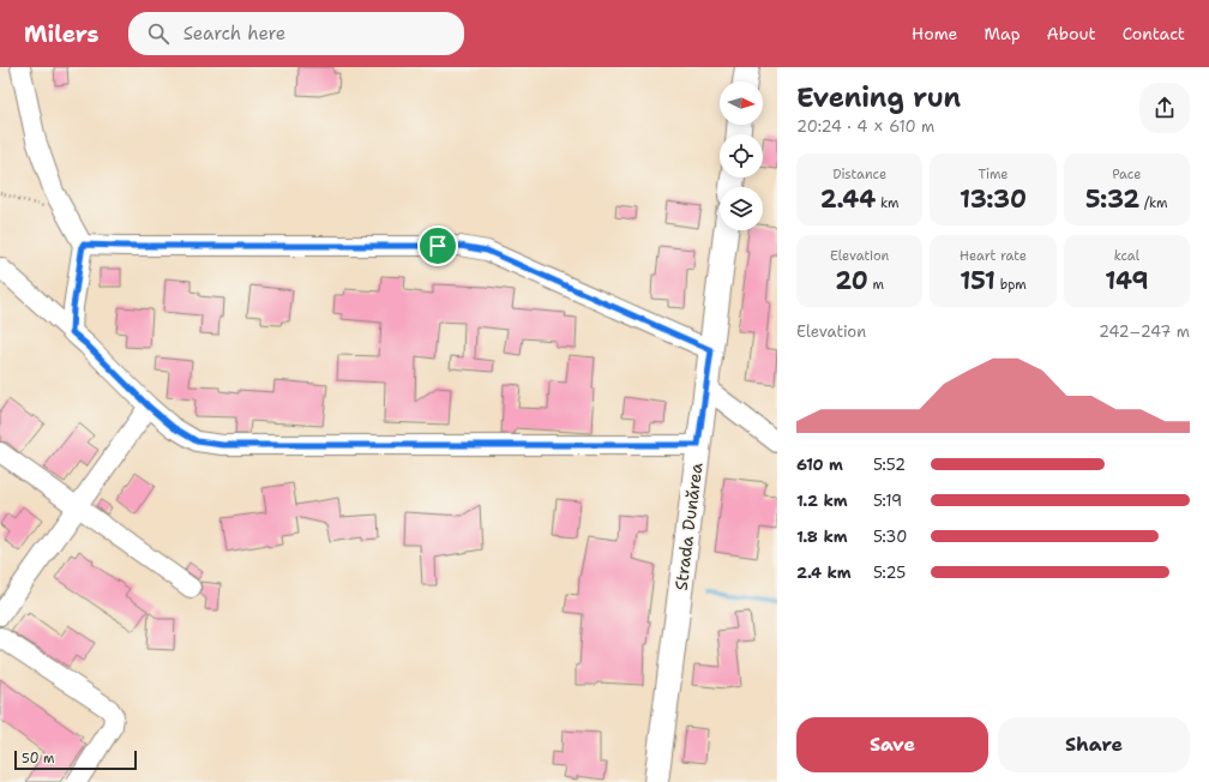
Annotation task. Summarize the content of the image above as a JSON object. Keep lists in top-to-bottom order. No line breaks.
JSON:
{"streets":{"street":["Strada Dunărea"]},"scale_bar":"50 m","north":"right","page":{"header":"Milers","search":"Search here","nav":["Home","Map","About","Contact"],"heading":["Evening run","20:24 · 4 × 610 m"],"stats":[["Distance","2.44 km"],["Time","13:30"],["Pace","5:32 /km"],["Elevation","20 m"],["Heart rate","151 bpm"],["kcal","149"]],"chart":["Elevation","242–247 m"],"list":[{"name":"610 m","note":"5:52"},{"name":"1.2 km","note":"5:19"},{"name":"1.8 km","note":"5:30"},{"name":"2.4 km","note":"5:25"}],"buttons":["Save","Share"],"scale":"50 m"}}
